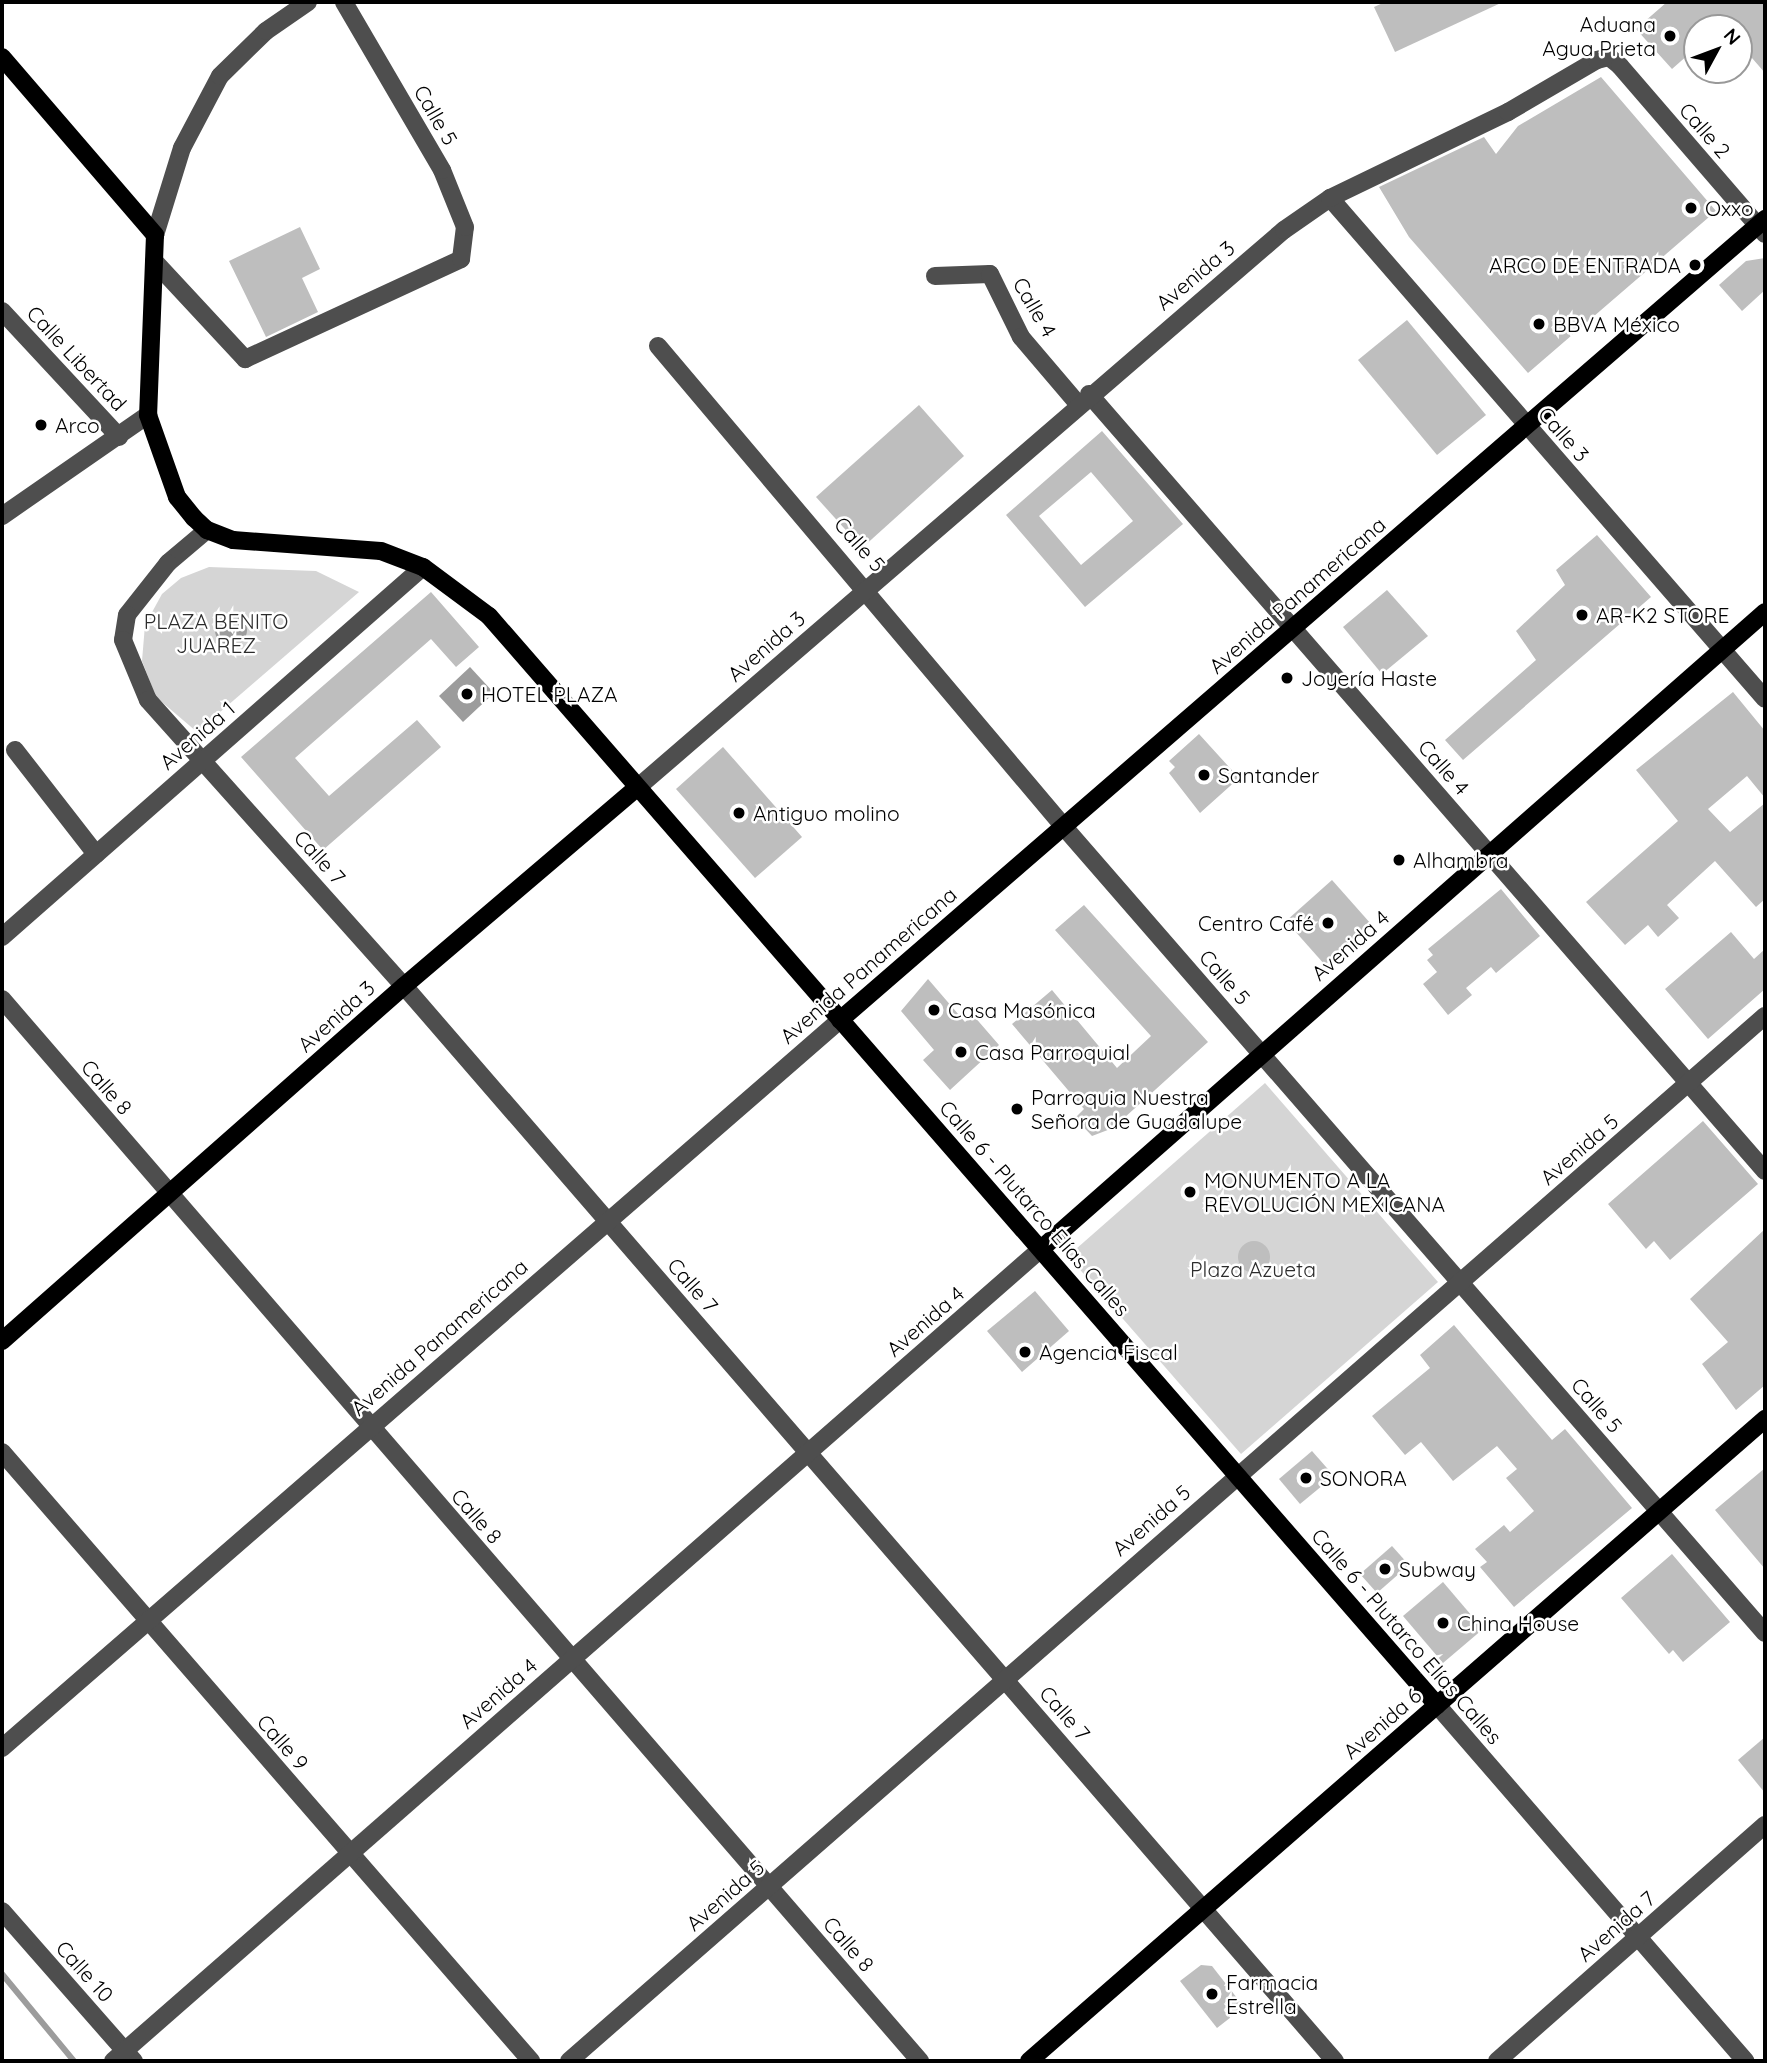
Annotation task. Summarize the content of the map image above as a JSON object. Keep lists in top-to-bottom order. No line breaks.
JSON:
{"streets":{"main road":["Avenida 3","Avenida Panamericana","Avenida 4","Calle 6 - Plutarco Elías Calles","Avenida 6"],"street":["Calle 5","Calle 2","Calle 4","Calle Libertad","Calle 3","Avenida 1","Calle 7","Calle 8","Avenida 5","Calle 9","Avenida 7","Calle 10"]},"crossings":[["Calle 5","Avenida 3"],["Calle 5","Avenida Panamericana"],["Calle 5","Avenida 4"],["Calle 5","Avenida 5"],["Calle 5","Avenida 6"],["Calle 2","Avenida 3"],["Calle 2","Avenida Panamericana"],["Avenida 3","Calle 4"],["Avenida 3","Calle 3"],["Avenida 3","Calle 7"],["Avenida 3","Calle 8"],["Avenida 3","Calle 6 - Plutarco Elías Calles"],["Calle 4","Avenida Panamericana"],["Calle 4","Avenida 4"],["Calle 4","Avenida 5"],["Calle 3","Avenida Panamericana"],["Calle 3","Avenida 4"],["Avenida Panamericana","Calle 7"],["Avenida Panamericana","Calle 8"],["Avenida Panamericana","Calle 6 - Plutarco Elías Calles"],["Avenida Panamericana","Calle 9"],["Avenida 1","Calle 7"],["Avenida 1","Calle 6 - Plutarco Elías Calles"],["Calle 7","Avenida 4"],["Calle 7","Avenida 5"],["Calle 7","Calle 6 - Plutarco Elías Calles"],["Calle 7","Avenida 6"],["Avenida 4","Calle 8"],["Avenida 4","Calle 6 - Plutarco Elías Calles"],["Avenida 4","Calle 9"],["Avenida 4","Calle 10"],["Calle 8","Avenida 5"],["Avenida 5","Calle 6 - Plutarco Elías Calles"],["Calle 6 - Plutarco Elías Calles","Avenida 6"],["Calle 6 - Plutarco Elías Calles","Avenida 7"]],"parks":["PLAZA BENITO JUAREZ","Plaza Azueta"],"places":["Aduana Agua Prieta","Oxxo","ARCO DE ENTRADA","BBVA México","Arco","AR-K2 STORE","Joyería Haste","HOTEL PLAZA","Santander","Antiguo molino","Alhambra","Centro Café","Casa Masónica","Casa Parroquial","Parroquia Nuestra Señora de Guadalupe","MONUMENTO A LA REVOLUCIÓN MEXICANA","Agencia Fiscal","SONORA","Subway","China House","Farmacia Estrella"],"north":"top right"}
